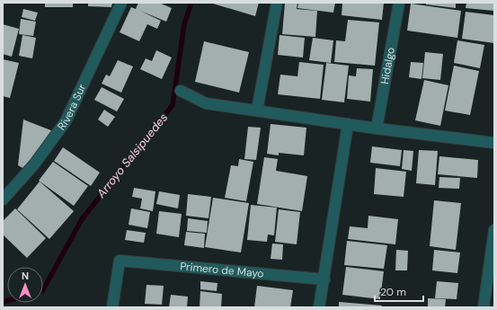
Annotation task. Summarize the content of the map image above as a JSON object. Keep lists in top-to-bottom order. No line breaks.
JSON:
{"streets":{"street":["Hidalgo","Rivera Sur","Primero de Mayo"]},"water":["Arroyo Salsipuedes"],"scale_bar":"20 m","north":"top"}
